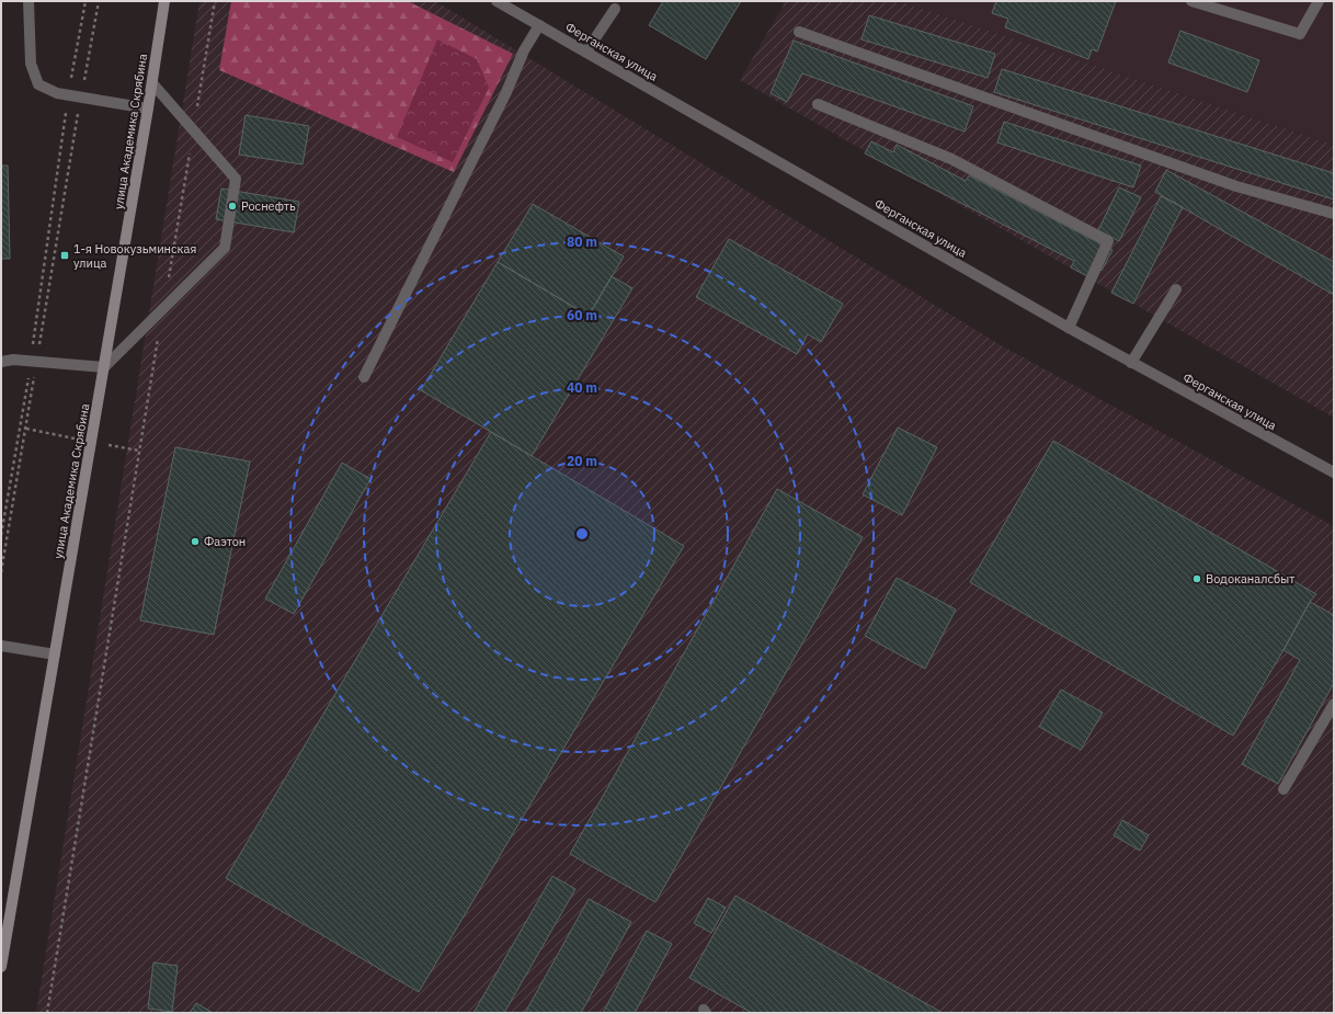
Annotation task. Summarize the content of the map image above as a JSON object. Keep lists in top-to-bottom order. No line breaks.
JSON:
{"streets":{"main road":["улица Академика Скрябина"],"street":["Ферганская улица"]},"places":{"other":["Роснефть","Фаэтон","Водоканалсбыт"],"transit":["1-я Новокузьминская улица"]},"rings":["80 m","60 m","40 m","20 m"]}
